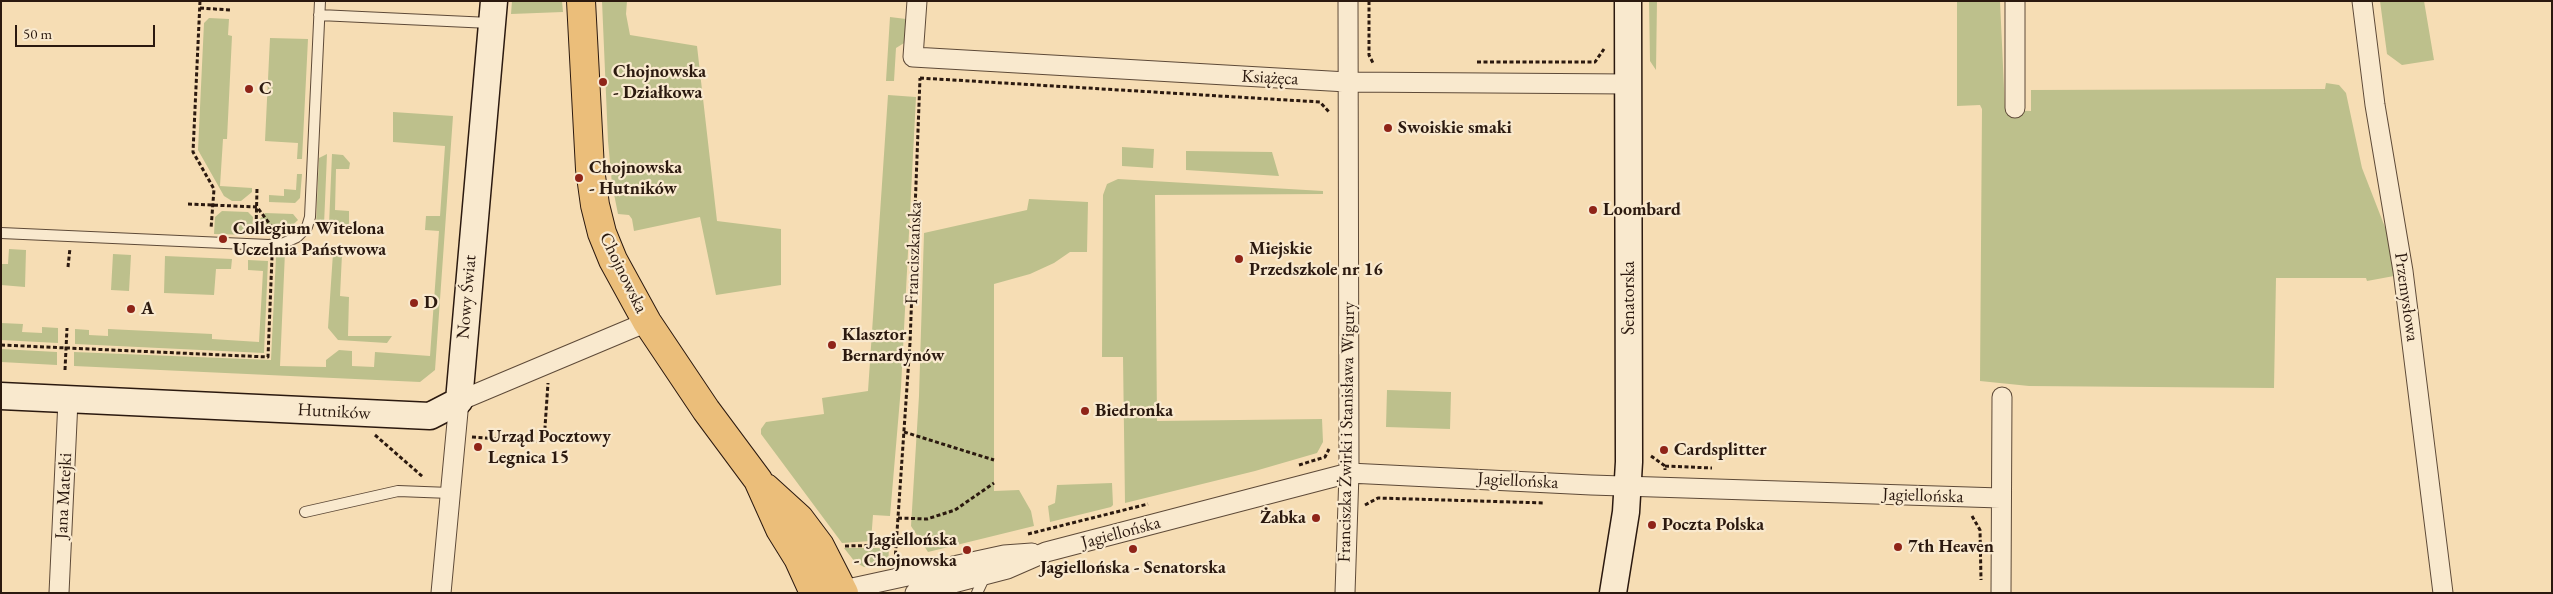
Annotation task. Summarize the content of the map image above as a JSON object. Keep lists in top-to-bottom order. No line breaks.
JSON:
{"streets":{"main road":["Chojnowska"],"street":["Książęca","Nowy Świat","Przemysłowa","Senatorska","Hutników","Franciszka Żwirki i Stanisława Wigury","Jagiellońska","Jana Matejki"],"path":["Franciszkańska"]},"crossings":[["Książęca","Franciszkańska"],["Książęca","Senatorska"],["Książęca","Franciszka Żwirki i Stanisława Wigury"],["Chojnowska","Hutników"],["Chojnowska","Jagiellońska"],["Nowy Świat","Hutników"],["Senatorska","Jagiellońska"],["Hutników","Jana Matejki"],["Franciszka Żwirki i Stanisława Wigury","Jagiellońska"]],"places":["Chojnowska - Działkowa","C","Swoiskie smaki","Chojnowska - Hutników","Loombard","Collegium Witelona Uczelnia Państwowa","Miejskie Przedszkole nr 16","D","A","Klasztor Bernardynów","Biedronka","Urząd Pocztowy Legnica 15","Cardsplitter","Żabka","Poczta Polska","7th Heaven","Jagiellońska - Senatorska","Jagiellońska - Chojnowska"],"scale_bar":"50 m"}
